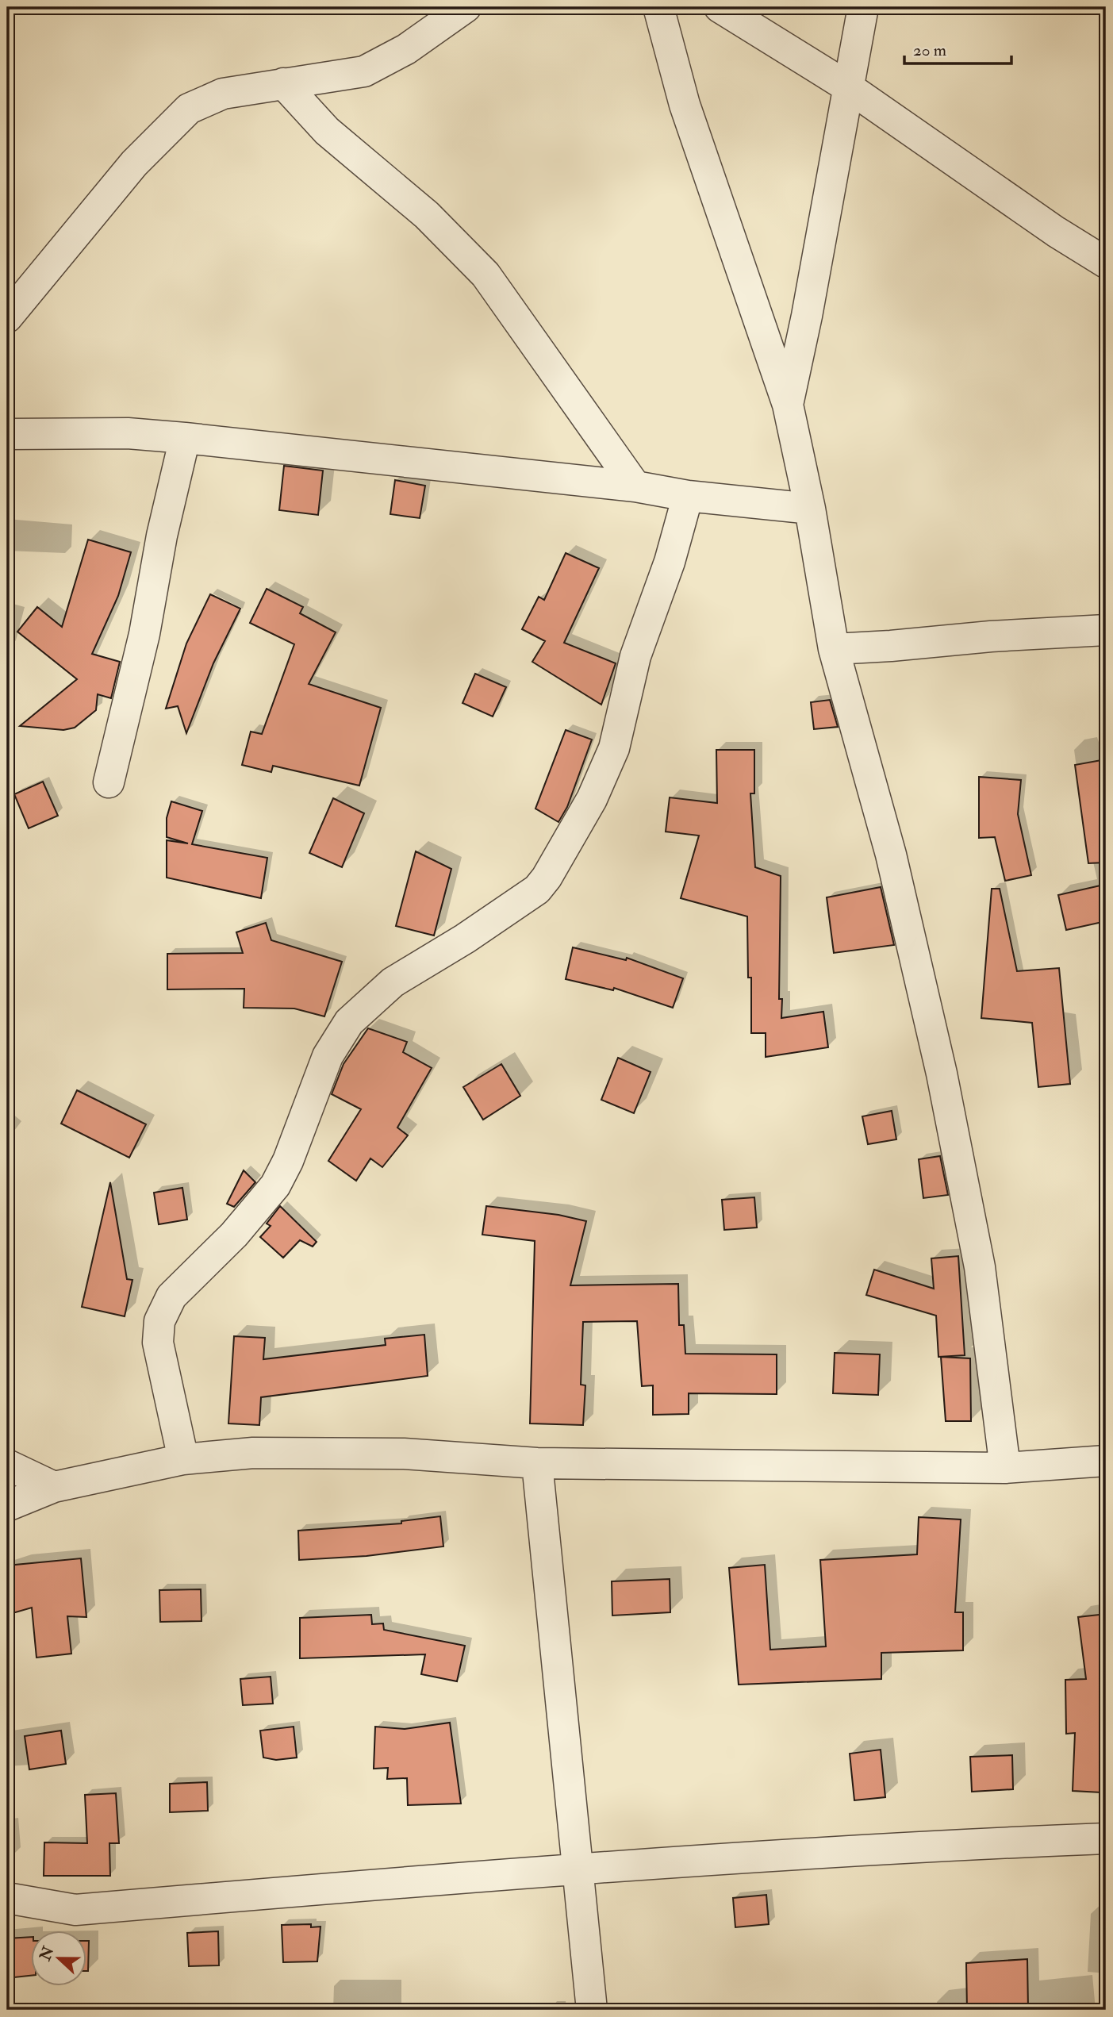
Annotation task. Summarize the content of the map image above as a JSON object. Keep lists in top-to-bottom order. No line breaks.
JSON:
{"scale_bar":"20 m","north":"left"}
